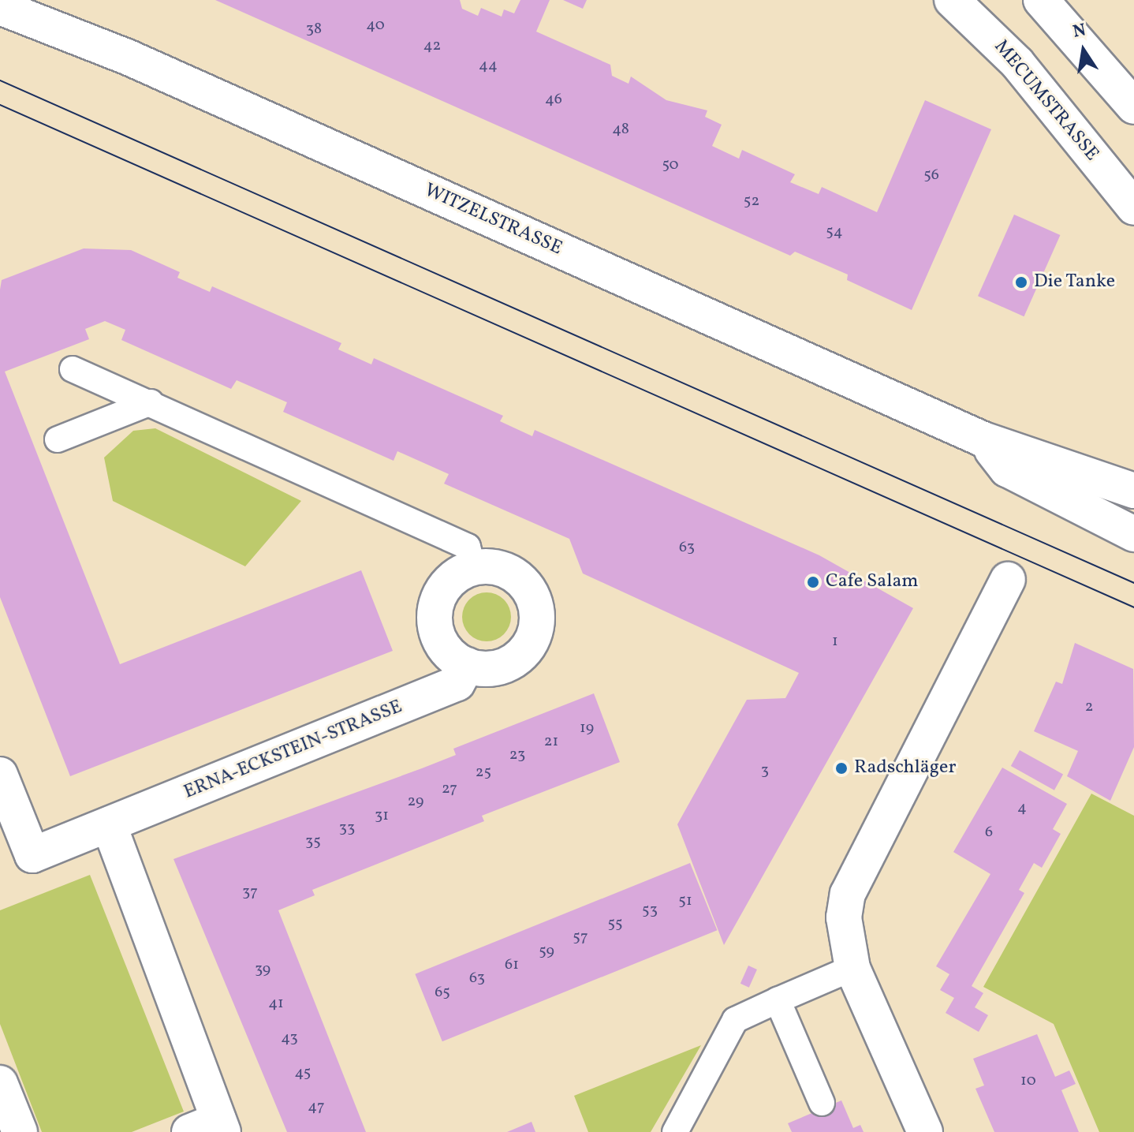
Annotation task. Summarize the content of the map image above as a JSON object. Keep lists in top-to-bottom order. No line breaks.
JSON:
{"streets":{"street":["MECUMSTRASSE","WITZELSTRASSE","ERNA-ECKSTEIN-STRASSE"]},"places":["Die Tanke","Cafe Salam","Radschläger"],"house_numbers":["40","38","42","44","46","48","50","56","52","54","63","1","2","19","21","23","3","25","27","29","4","31","33","6","35","37","51","53","55","57","59","61","39","63","65","41","43","45","10","47"],"north":"top"}
